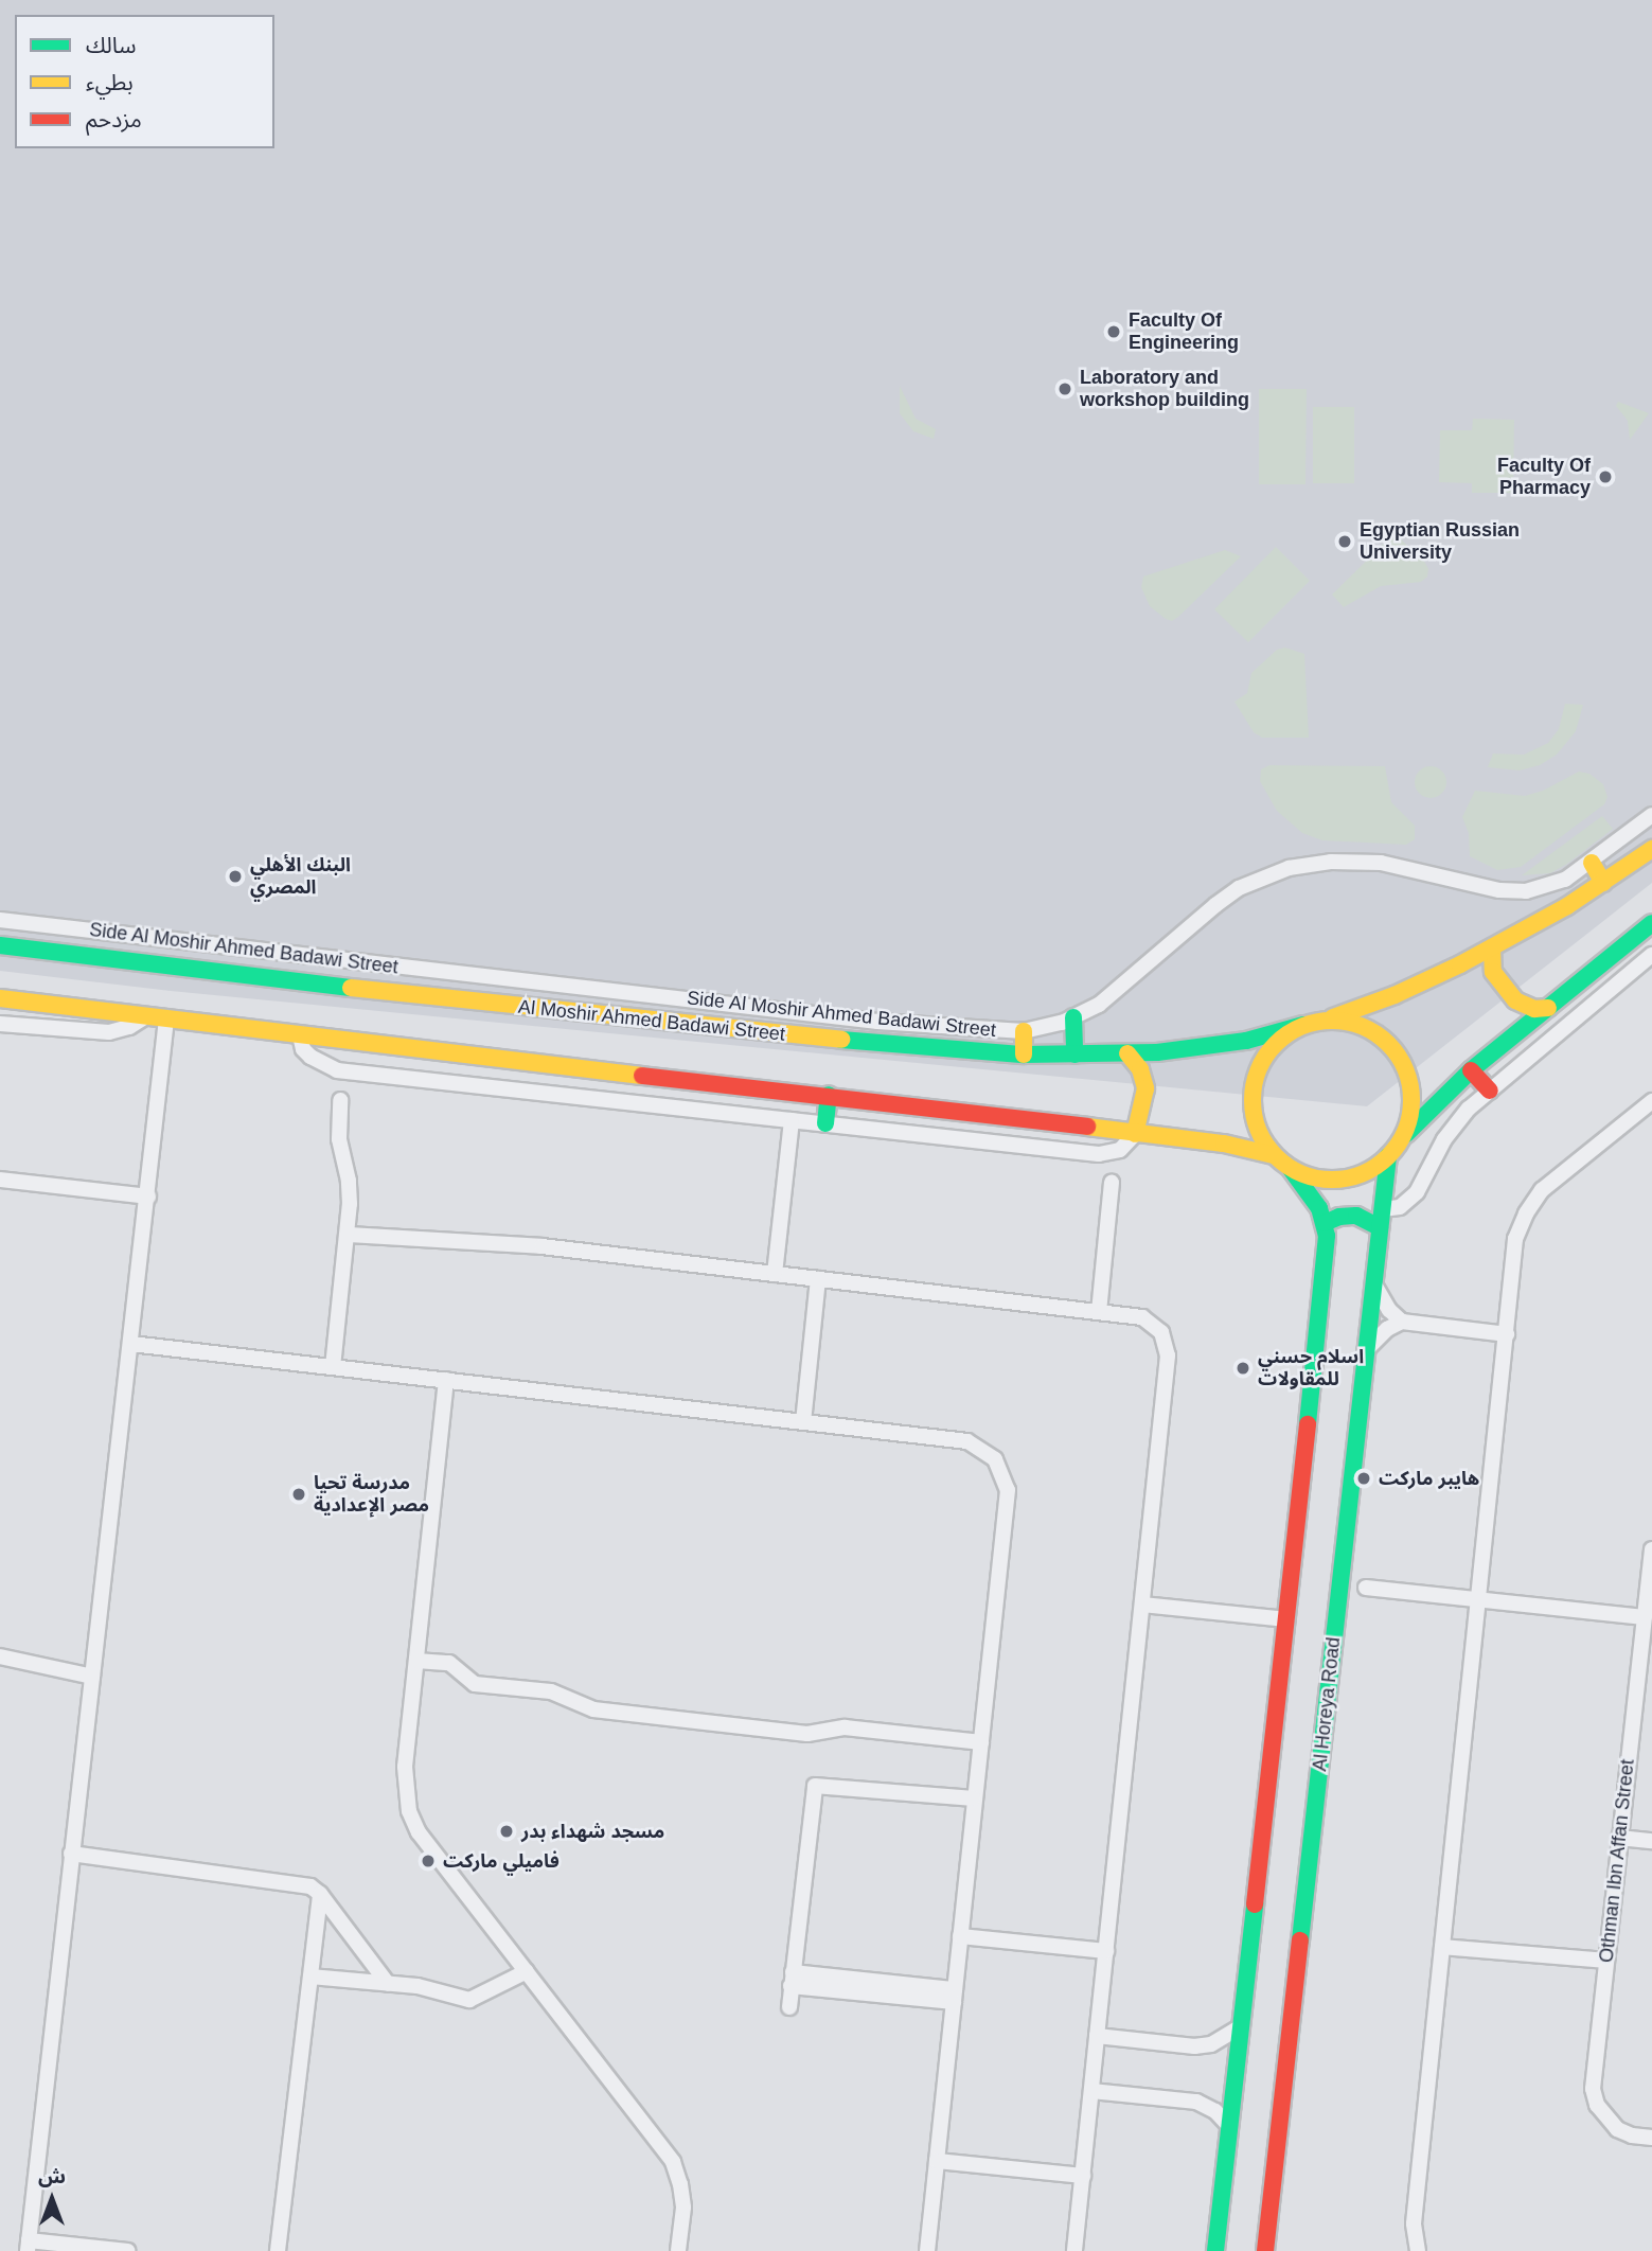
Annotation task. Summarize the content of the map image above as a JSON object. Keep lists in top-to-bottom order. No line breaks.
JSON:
{"streets":{"street":["Side Al Moshir Ahmed Badawi Street","Al Moshir Ahmed Badawi Street","Al Horeya Road","Othman Ibn Affan Street"]},"crossings":[["Al Moshir Ahmed Badawi Street","Al Horeya Road"]],"places":["Faculty Of Engineering","Laboratory and workshop building","Faculty Of Pharmacy","Egyptian Russian University","البنك الأهلي المصري","اسلام حسني للمقاولات","هايبر ماركت","مدرسة تحيا مصر الإعدادية","مسجد شهداء بدر","فاميلي ماركت"],"legend":["سالك","بطيء","مزدحم"],"north":"top"}
